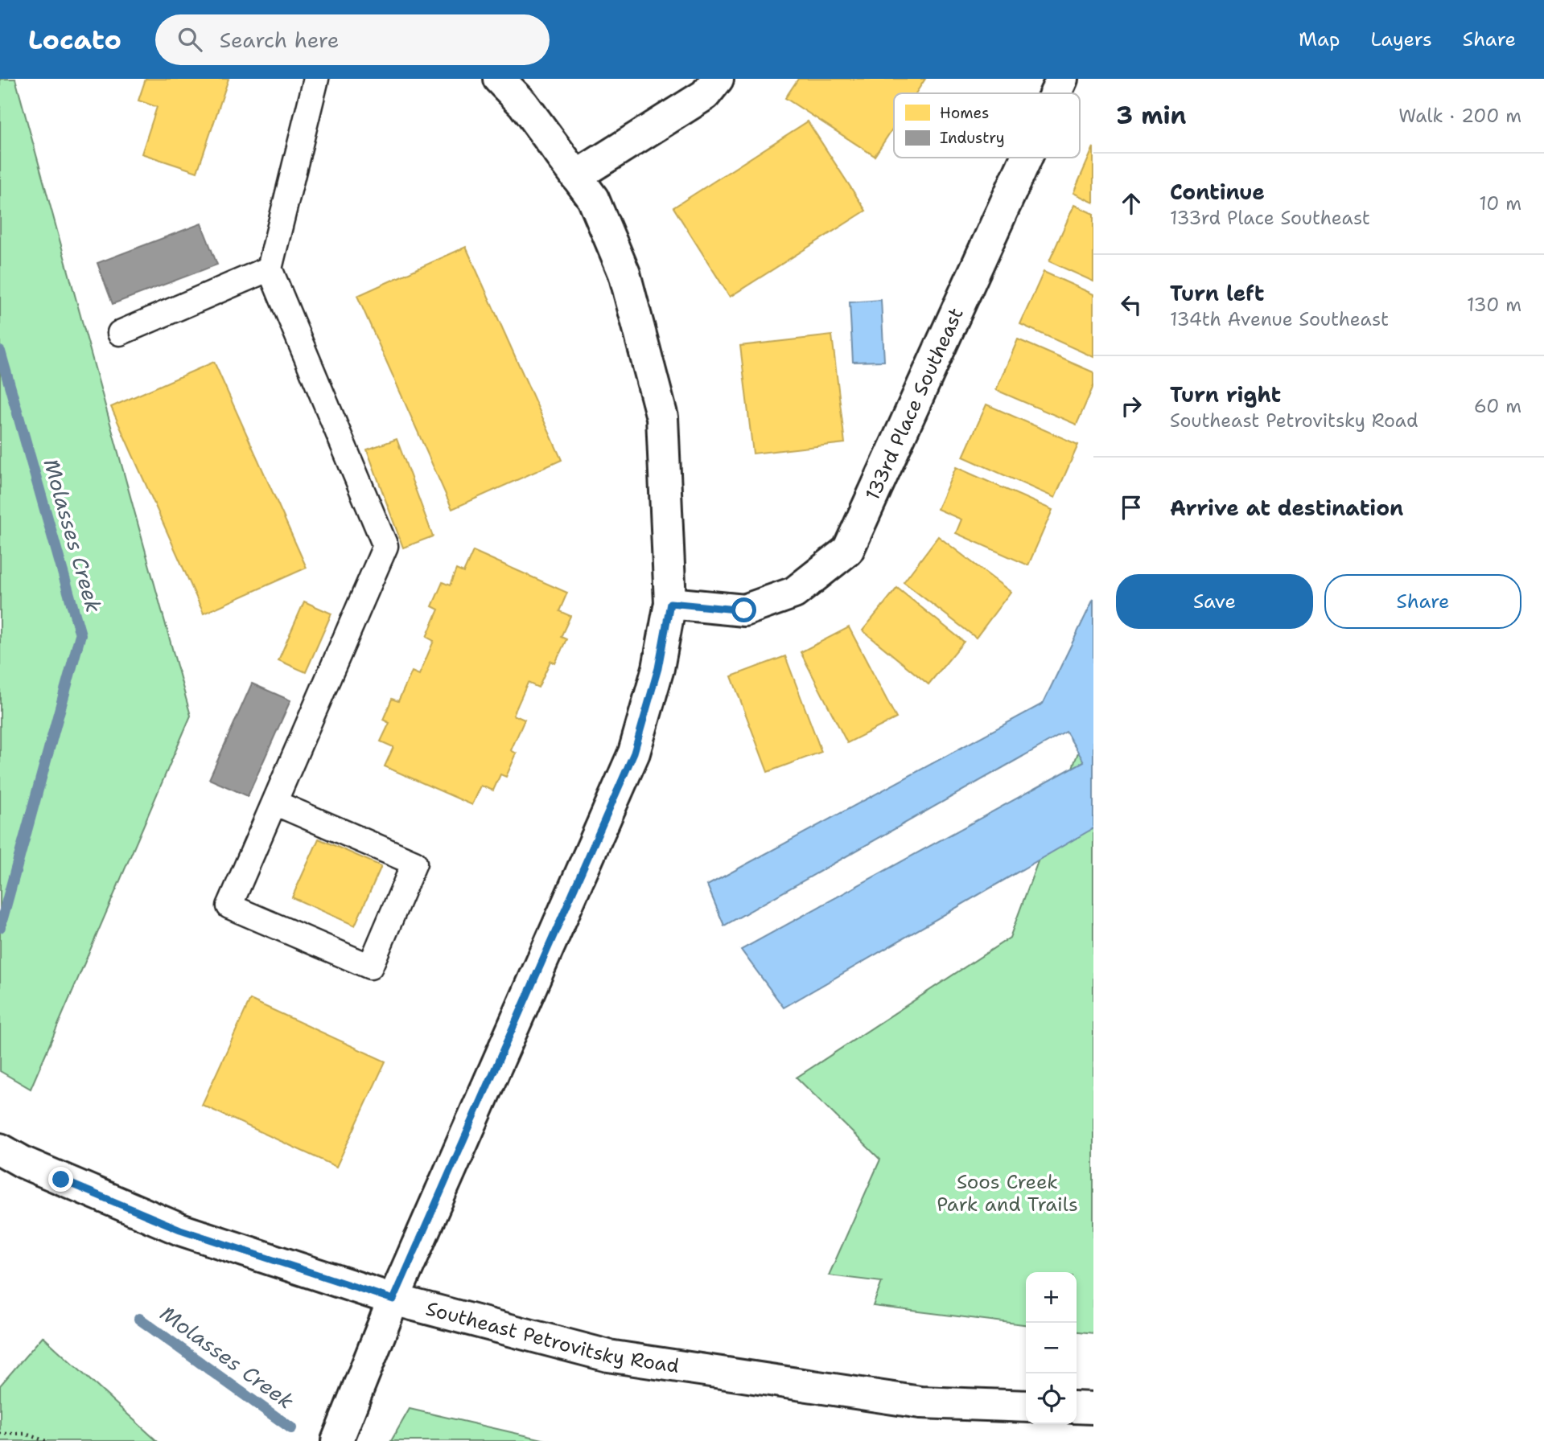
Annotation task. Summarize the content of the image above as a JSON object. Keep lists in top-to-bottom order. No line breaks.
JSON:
{"streets":{"street":["133rd Place Southeast","Southeast Petrovitsky Road"]},"water":["Molasses Creek"],"parks":["Soos Creek Park and Trails"],"legend":["Homes","Industry"],"page":{"header":"Locato","search":"Search here","nav":["Map","Layers","Share"],"heading":["3 min","Walk · 200 m"],"list":[["Continue","133rd Place Southeast","10 m"],["Turn left","134th Avenue Southeast","130 m"],["Turn right","Southeast Petrovitsky Road","60 m"],"Arrive at destination"],"buttons":["Save","Share"],"map_buttons":["+","−"]}}
